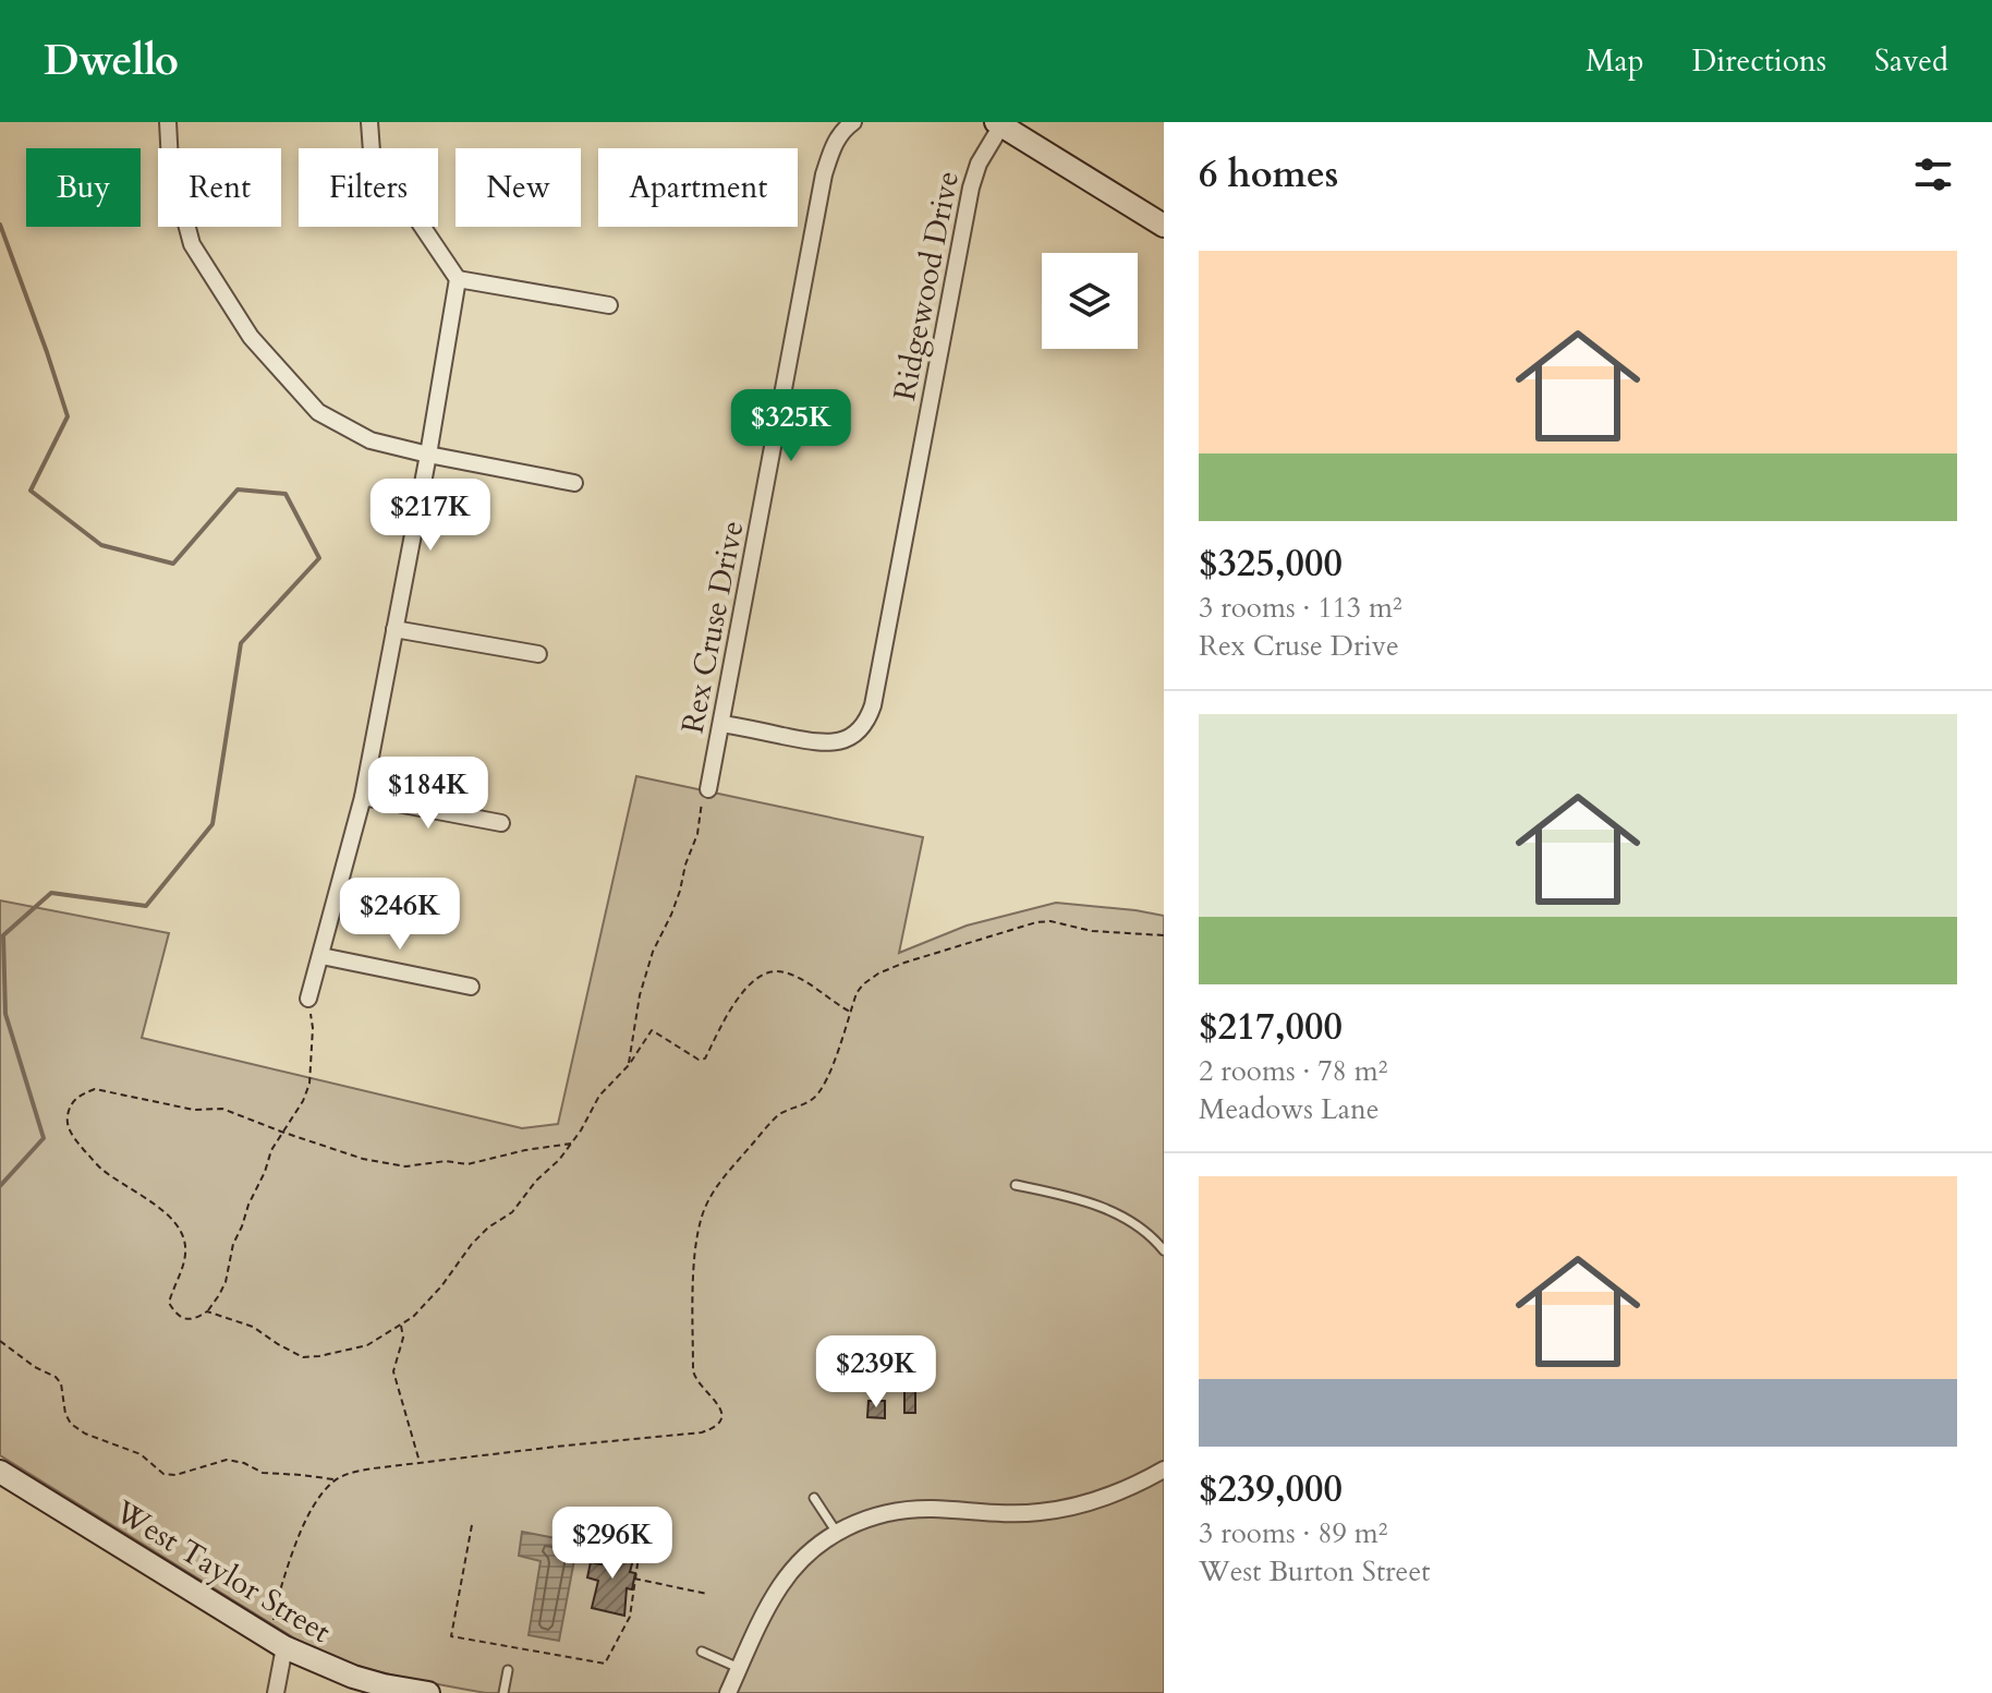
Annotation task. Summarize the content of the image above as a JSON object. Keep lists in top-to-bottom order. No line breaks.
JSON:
{"streets":{"main road":["West Taylor Street"],"street":["Ridgewood Drive","Rex Cruse Drive"]},"crossings":[["Ridgewood Drive","Rex Cruse Drive"]],"page":{"header":"Dwello","nav":["Map","Directions","Saved"],"heading":"6 homes","chip":["Buy","Rent","Filters","New","Apartment"],"list":[{"name":"$325,000","note":"3 rooms · 113 m² · Rex Cruse Drive"},{"name":"$217,000","note":"2 rooms · 78 m² · Meadows Lane"},{"name":"$239,000","note":"3 rooms · 89 m² · West Burton Street"}],"price":["$325K","$217K","$184K","$246K","$239K","$296K"]}}
